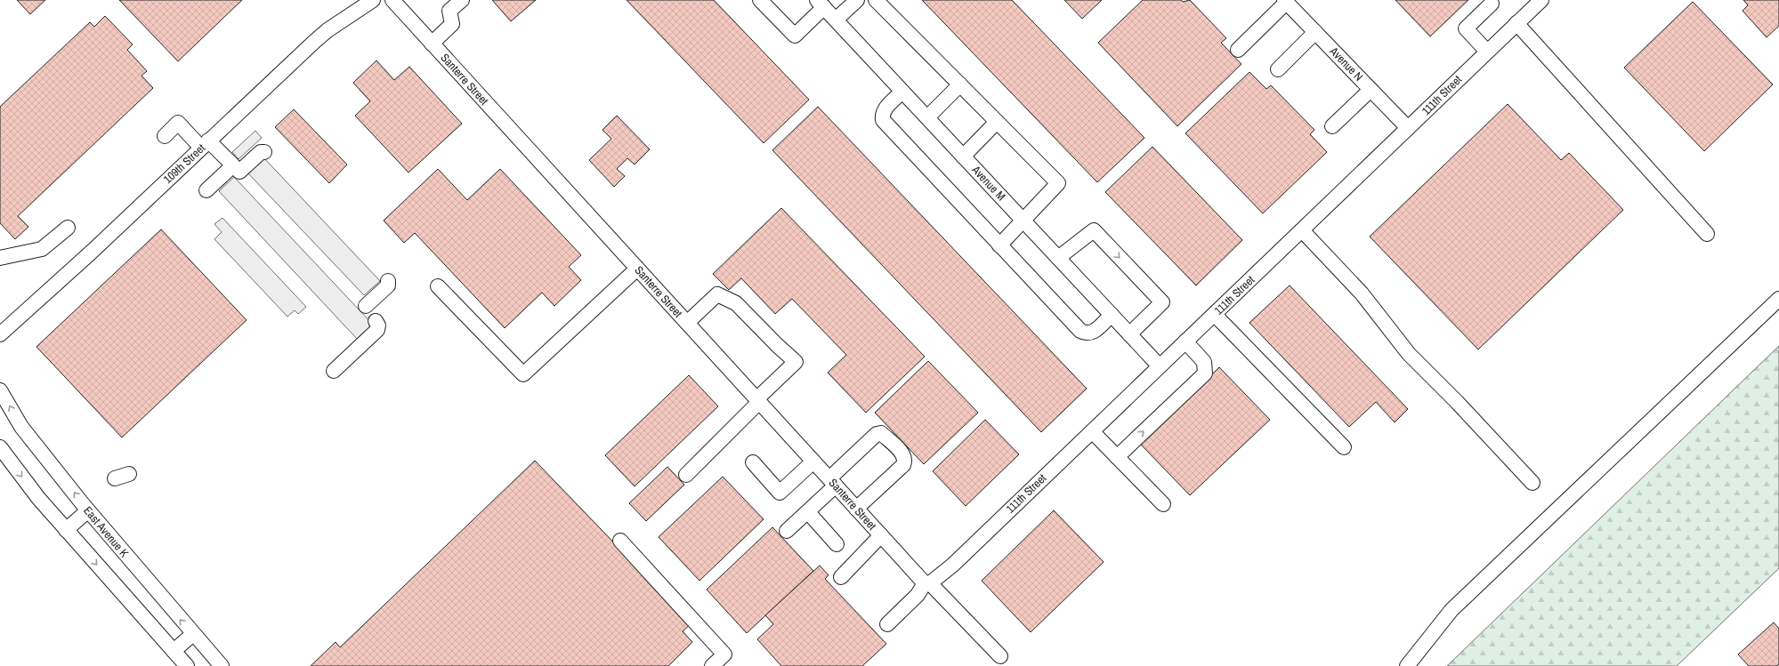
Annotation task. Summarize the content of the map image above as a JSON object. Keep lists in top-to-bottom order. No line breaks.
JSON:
{"streets":{"street":["Avenue N","Santerre Street","111th Street","109th Street","Avenue M","East Avenue K"]},"crossings":[["Avenue N","111th Street"],["Santerre Street","111th Street"],["111th Street","Avenue M"]]}
